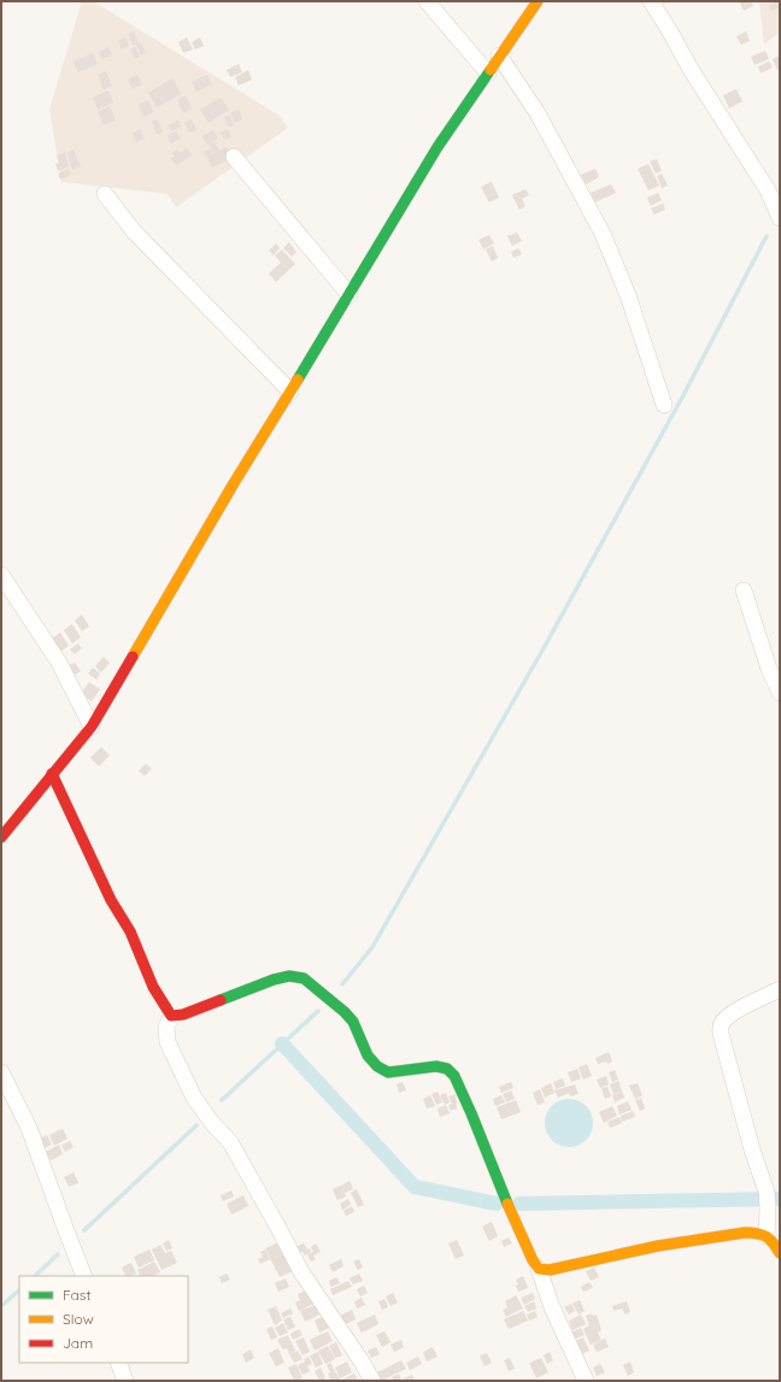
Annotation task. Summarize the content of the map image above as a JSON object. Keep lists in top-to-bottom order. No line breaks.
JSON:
{"legend":["Fast","Slow","Jam"]}
